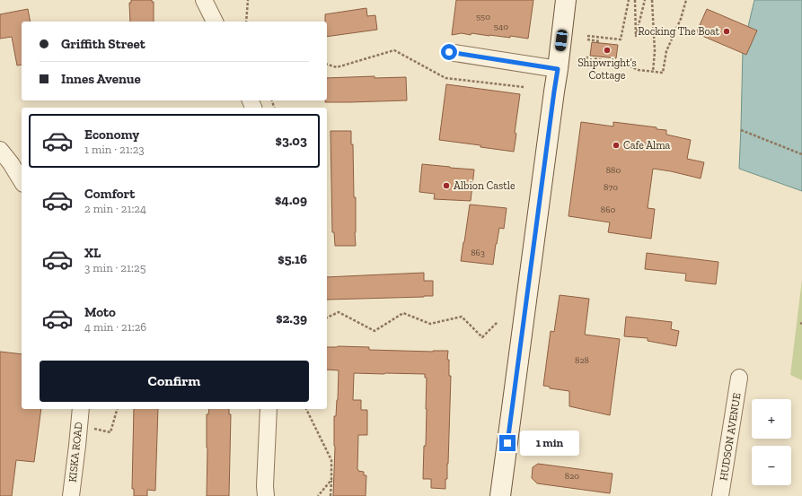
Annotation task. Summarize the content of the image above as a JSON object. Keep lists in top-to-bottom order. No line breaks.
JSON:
{"streets":{"street":["HUDSON AVENUE","KISKA ROAD"]},"places":["Rocking The Boat","Shipwright’s Cottage","Cafe Alma","Albion Castle"],"house_numbers":["550","540","880","870","860","863","828","820"],"page":{"banner":["Griffith Street","Innes Avenue"],"list":[{"name":"Economy","note":"1 min · 21:23","value":"$3.03"},{"name":"Comfort","note":"2 min · 21:24","value":"$4.09"},{"name":"XL","note":"3 min · 21:25","value":"$5.16"},{"name":"Moto","note":"4 min · 21:26","value":"$2.39"}],"buttons":"Confirm","map_buttons":["+","−"],"bubble":"1 min"}}
